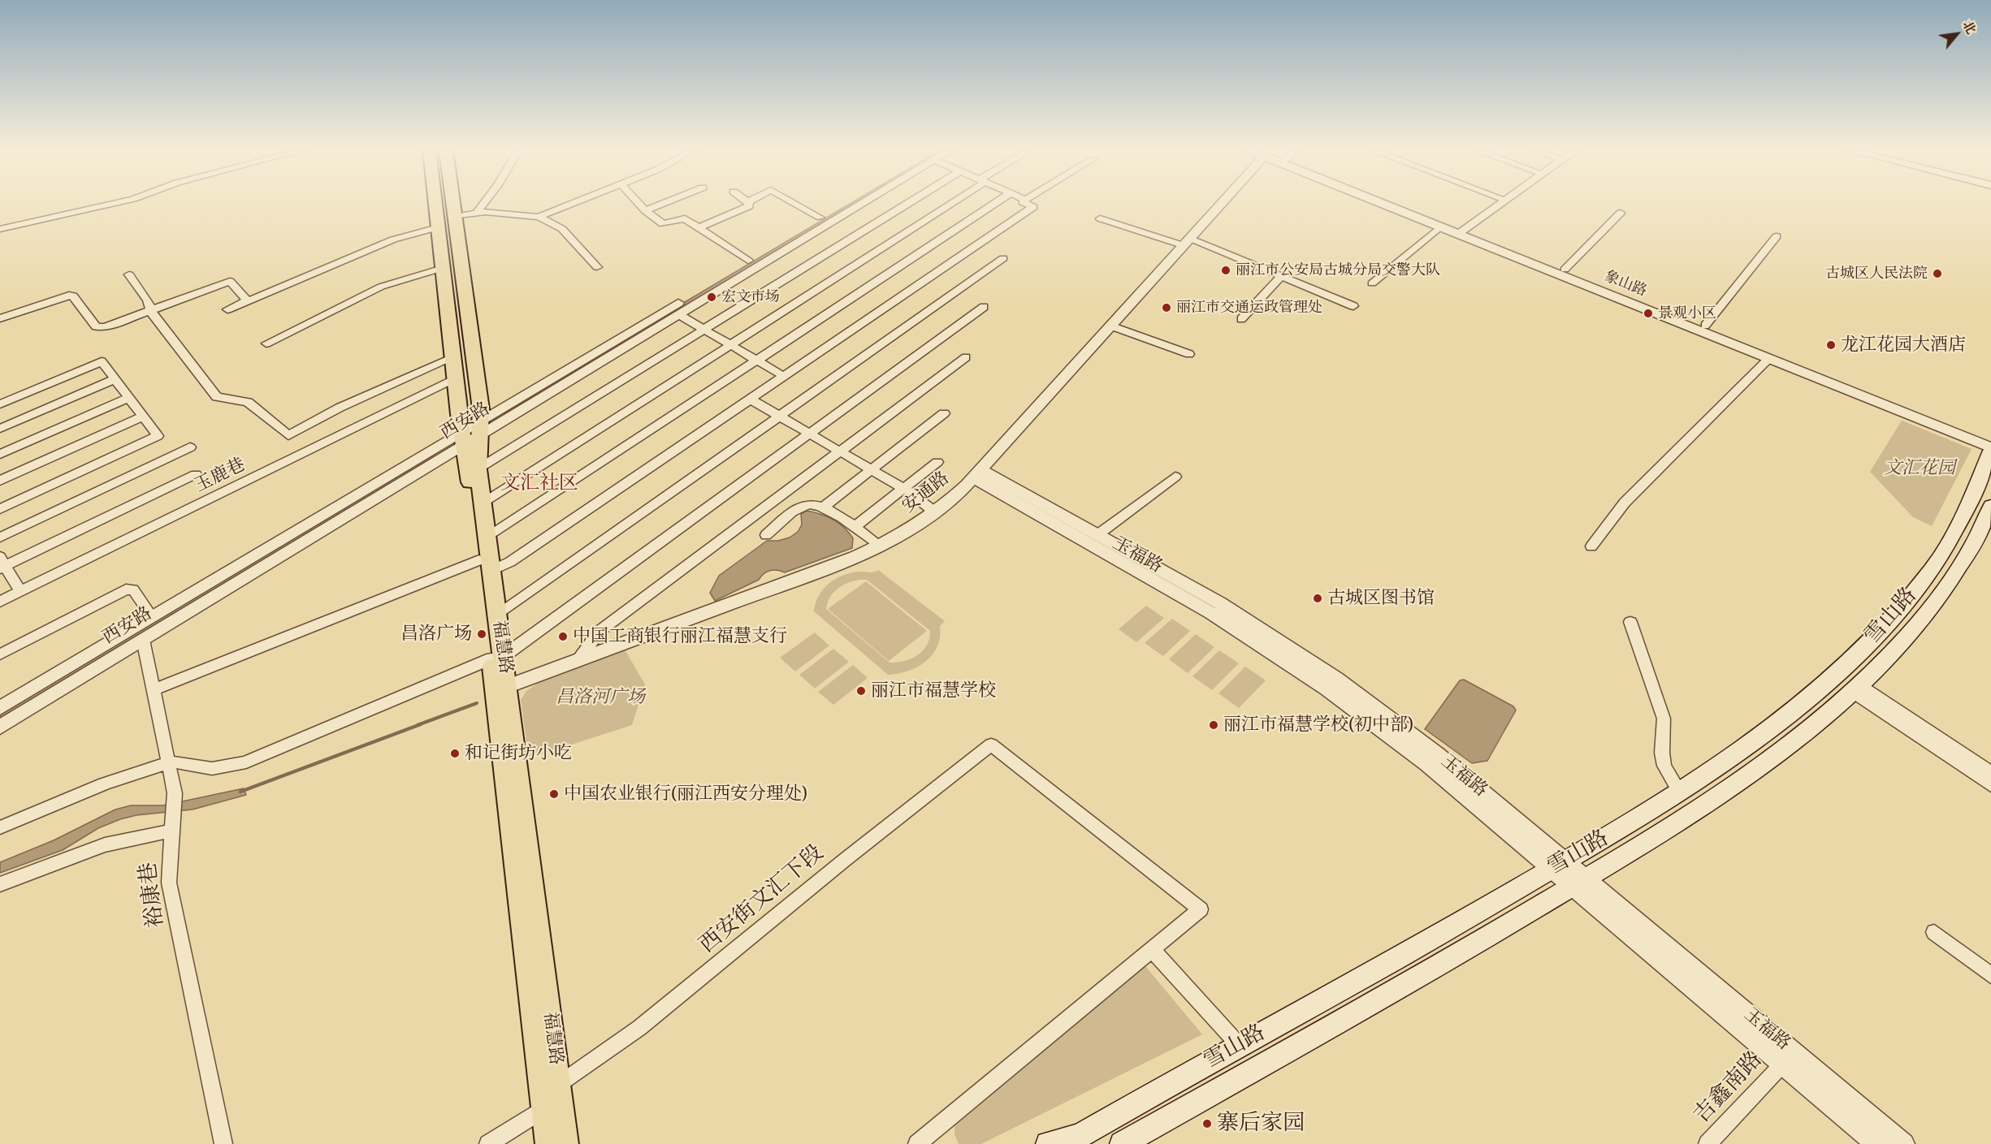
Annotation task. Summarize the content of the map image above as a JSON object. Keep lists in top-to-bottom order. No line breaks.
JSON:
{"streets":{"main road":["雪山路","福慧路"],"street":["象山路","西安路","玉鹿巷","安通路","玉福路","裕康巷","西安街文汇下段","吉鑫南路"]},"crossings":[["象山路","雪山路"],["西安路","福慧路"],["西安路","裕康巷"],["玉鹿巷","福慧路"],["安通路","玉福路"],["安通路","福慧路"],["玉福路","雪山路"],["玉福路","吉鑫南路"],["福慧路","西安街文汇下段"]],"districts":["文汇社区"],"parks":["文汇花园","昌洛河广场"],"places":["丽江市公安局古城分局交警大队","古城区人民法院","宏文市场","丽江市交通运政管理处","景观小区","龙江花园大酒店","古城区图书馆","昌洛广场","中国工商银行丽江福慧支行","丽江市福慧学校","丽江市福慧学校(初中部)","和记街坊小吃","中国农业银行(丽江西安分理处)","寨后家园"],"north":"top right"}
